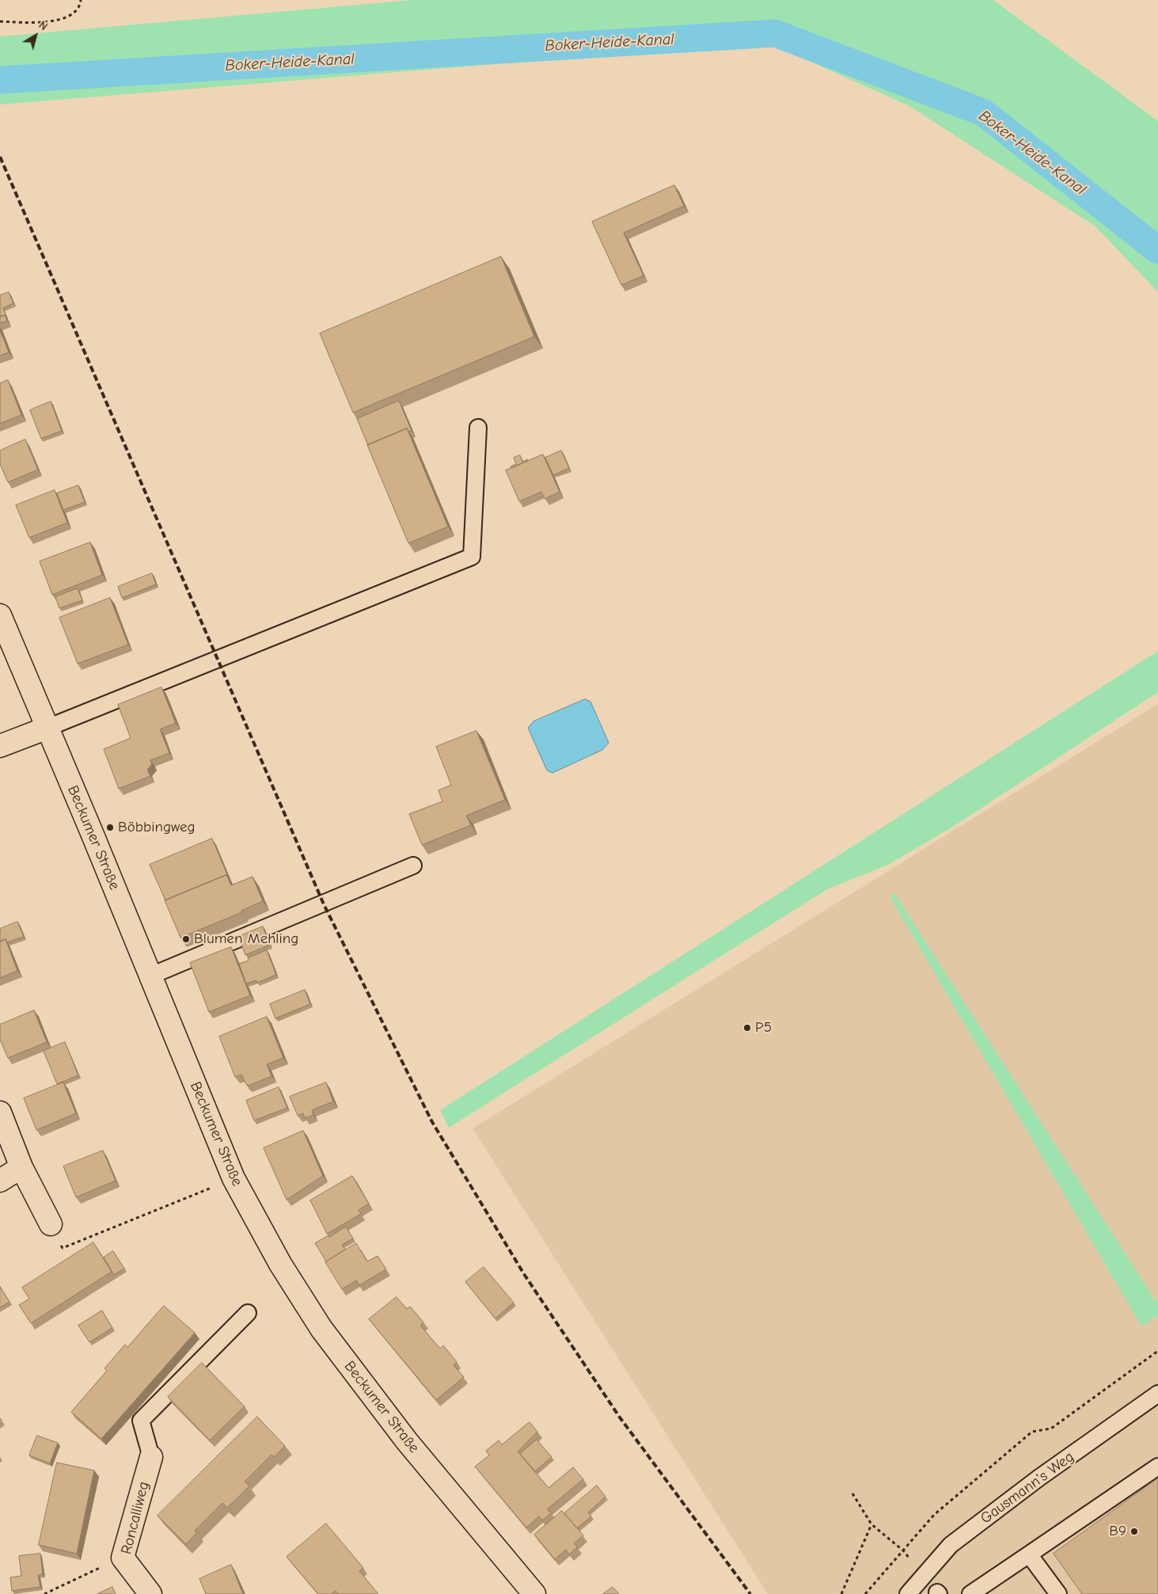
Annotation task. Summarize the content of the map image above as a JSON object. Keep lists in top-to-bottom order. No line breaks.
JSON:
{"streets":{"main road":["Beckumer Straße","Roncalliweg"],"lane":["Gausmann's Weg"]},"water":["Boker-Heide-Kanal"],"places":["Böbbingweg","Blumen Mehling","P5","B9"],"north":"top right"}
